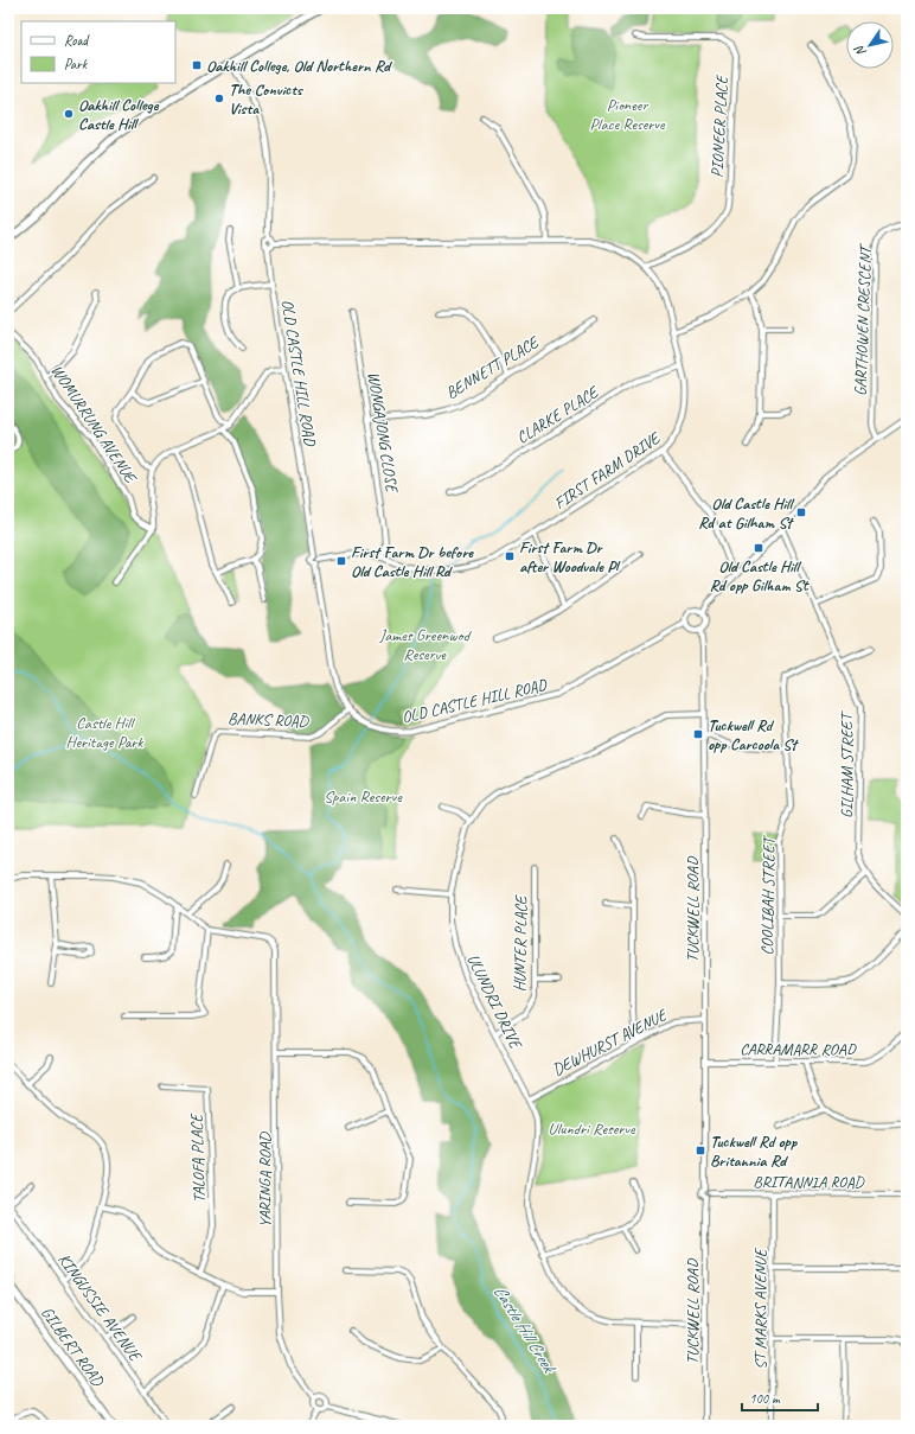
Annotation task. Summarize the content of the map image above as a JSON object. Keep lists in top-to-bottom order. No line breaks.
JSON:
{"streets":{"main road":["GILBERT ROAD"],"street":["PIONEER PLACE","GARTHOWEN CRESCENT","BENNETT PLACE","OLD CASTLE HILL ROAD","CLARKE PLACE","WOMURRUNG AVENUE","WONGAJONG CLOSE","FIRST FARM DRIVE","BANKS ROAD","GILHAM STREET","COOLIBAH STREET","TUCKWELL ROAD","HUNTER PLACE","ULUNDRI DRIVE","DEWHURST AVENUE","CARRAMARR ROAD","TALOFA PLACE","YARINGA ROAD","BRITANNIA ROAD","KINGUSSIE AVENUE","ST MARKS AVENUE"]},"crossings":[["PIONEER PLACE","FIRST FARM DRIVE"],["BENNETT PLACE","WONGAJONG CLOSE"],["OLD CASTLE HILL ROAD","FIRST FARM DRIVE"],["OLD CASTLE HILL ROAD","BANKS ROAD"],["OLD CASTLE HILL ROAD","TUCKWELL ROAD"],["CLARKE PLACE","FIRST FARM DRIVE"],["WONGAJONG CLOSE","FIRST FARM DRIVE"],["GILHAM STREET","COOLIBAH STREET"],["COOLIBAH STREET","CARRAMARR ROAD"],["TUCKWELL ROAD","ULUNDRI DRIVE"],["TUCKWELL ROAD","DEWHURST AVENUE"],["TUCKWELL ROAD","CARRAMARR ROAD"],["TUCKWELL ROAD","BRITANNIA ROAD"],["HUNTER PLACE","ULUNDRI DRIVE"],["ULUNDRI DRIVE","DEWHURST AVENUE"],["BRITANNIA ROAD","ST MARKS AVENUE"]],"water":["Castle Hill Creek"],"parks":["Pioneer Place Reserve","James Greenwod Reserve","Castle Hill Heritage Park","Spain Reserve","Ulundri Reserve"],"places":{"transit":["Oakhill College, Old Northern Rd","Old Castle Hill Rd at Gilham St","Old Castle Hill Rd opp Gilham St","First Farm Dr after Woodvale Pl","First Farm Dr before Old Castle Hill Rd","Tuckwell Rd opp Carcoola St","Tuckwell Rd opp Britannia Rd"],"other":["The Convicts Vista","Oakhill College Castle Hill"]},"legend":["Road","Park"],"scale_bar":"100 m","north":"bottom left"}
